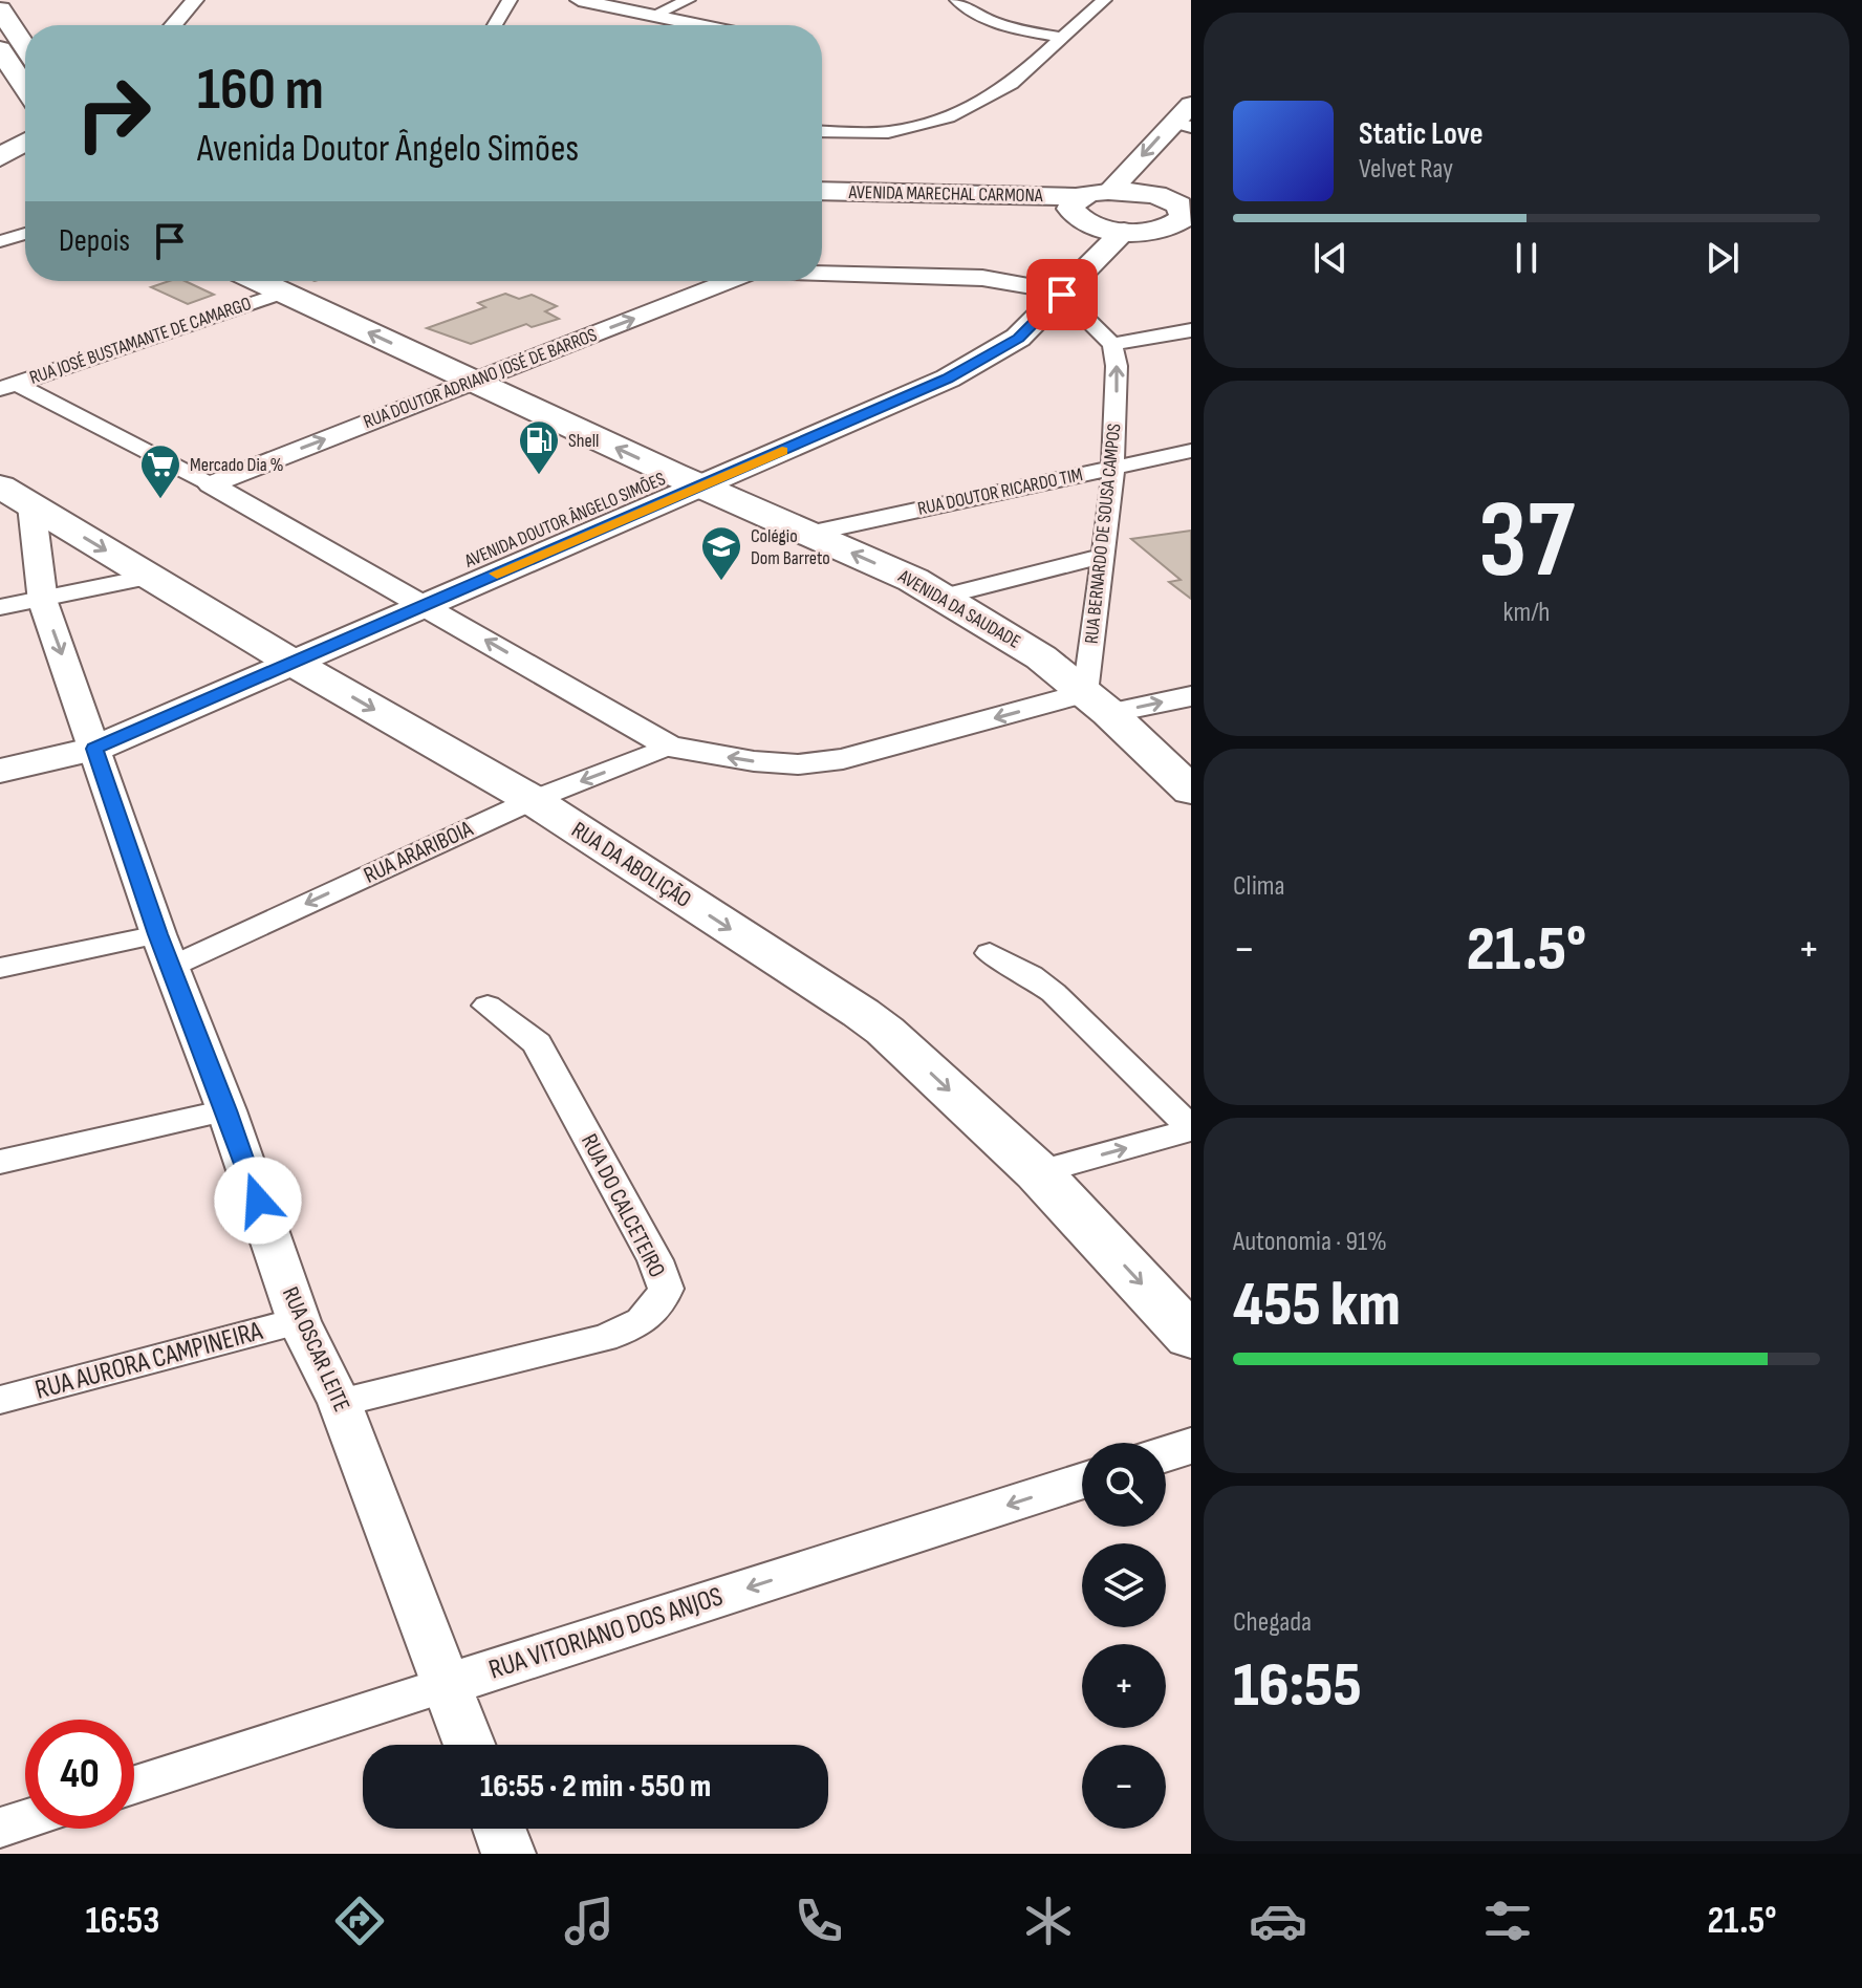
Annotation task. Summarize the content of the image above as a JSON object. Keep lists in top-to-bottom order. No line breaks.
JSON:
{"streets":{"main road":["AVENIDA MARECHAL CARMONA","AVENIDA DOUTOR ÂNGELO SIMÕES","AVENIDA DA SAUDADE","RUA DA ABOLIÇÃO"],"street":["RUA JOSÉ BUSTAMANTE DE CAMARGO","RUA DOUTOR ADRIANO JOSÉ DE BARROS","RUA DOUTOR RICARDO TIM","RUA BERNARDO DE SOUSA CAMPOS","RUA ARARIBOIA","RUA DO CALCETEIRO","RUA OSCAR LEITE","RUA AURORA CAMPINEIRA","RUA VITORIANO DOS ANJOS"]},"crossings":[["AVENIDA MARECHAL CARMONA","AVENIDA DOUTOR ÂNGELO SIMÕES"],["RUA JOSÉ BUSTAMANTE DE CAMARGO","AVENIDA DA SAUDADE"],["RUA DOUTOR ADRIANO JOSÉ DE BARROS","AVENIDA DA SAUDADE"],["RUA DOUTOR RICARDO TIM","RUA BERNARDO DE SOUSA CAMPOS"],["RUA DOUTOR RICARDO TIM","AVENIDA DA SAUDADE"],["AVENIDA DOUTOR ÂNGELO SIMÕES","AVENIDA DA SAUDADE"],["AVENIDA DOUTOR ÂNGELO SIMÕES","RUA DA ABOLIÇÃO"],["AVENIDA DOUTOR ÂNGELO SIMÕES","RUA OSCAR LEITE"],["RUA BERNARDO DE SOUSA CAMPOS","AVENIDA DA SAUDADE"],["RUA ARARIBOIA","RUA DA ABOLIÇÃO"],["RUA ARARIBOIA","RUA OSCAR LEITE"],["RUA DA ABOLIÇÃO","RUA OSCAR LEITE"],["RUA DO CALCETEIRO","RUA OSCAR LEITE"],["RUA OSCAR LEITE","RUA AURORA CAMPINEIRA"],["RUA OSCAR LEITE","RUA VITORIANO DOS ANJOS"]],"one_way":["RUA DOUTOR ADRIANO JOSÉ DE BARROS","AVENIDA DA SAUDADE","RUA ARARIBOIA","RUA DA ABOLIÇÃO","RUA VITORIANO DOS ANJOS"],"places":{"fuel station":["Shell"],"supermarket":["Mercado Dia %"],"school or university":["Colégio Dom Barreto"]},"page":{"turn":["160 m","Avenida Doutor Ângelo Simões"],"song":["Static Love","Velvet Ray"],"then":"Depois","tile":[["37","km/h"],"Clima",["Autonomia · 91%","455 km"],["Chegada","16:55"]],"heat":["−","21.5°","+"],"map_buttons":["+","−"],"limit":"40","trip":"16:55 · 2 min · 550 m","tabs":["16:53","21.5°"]}}
